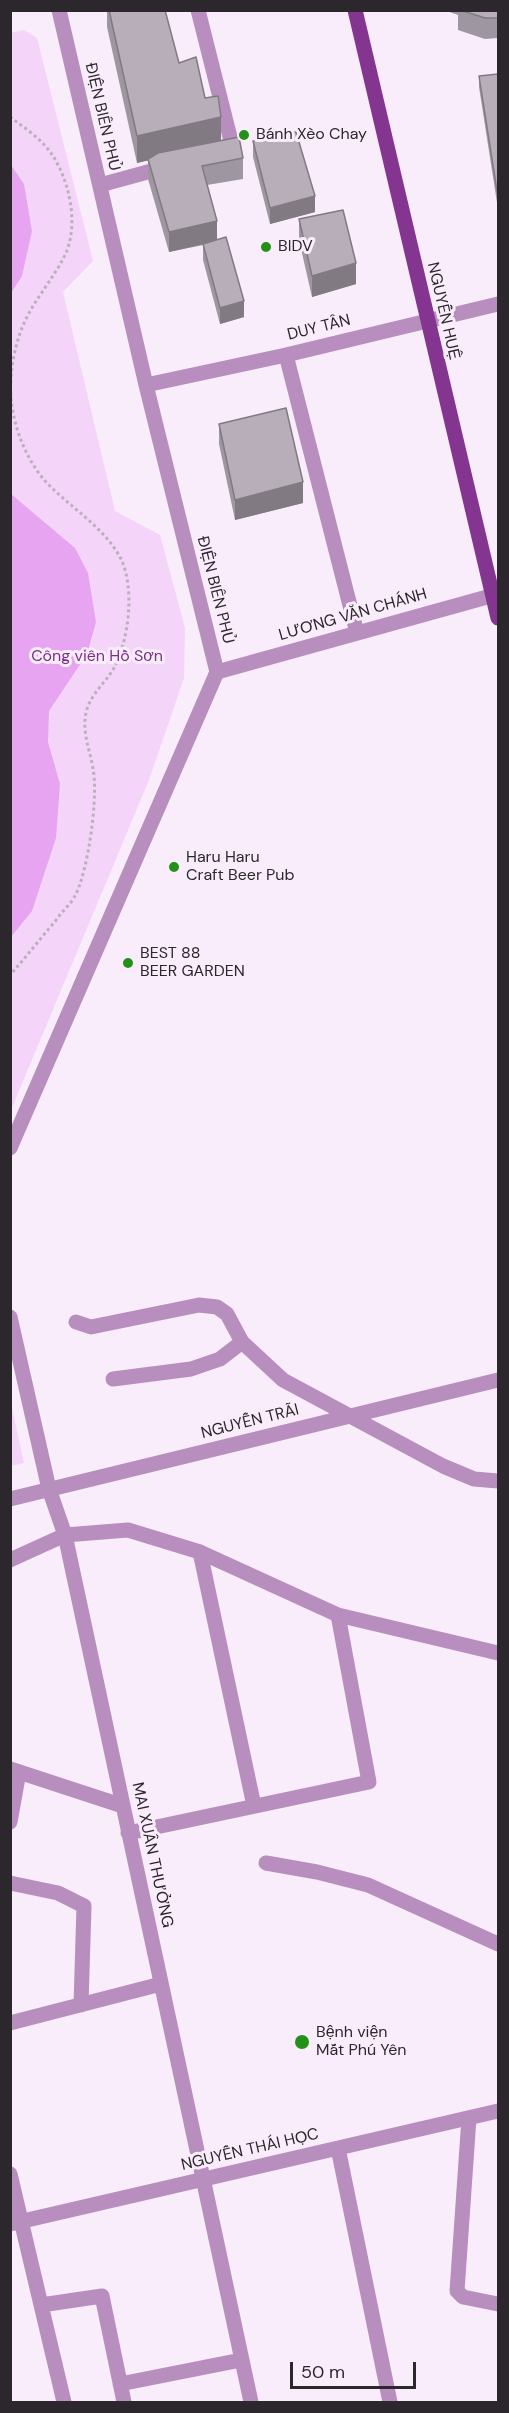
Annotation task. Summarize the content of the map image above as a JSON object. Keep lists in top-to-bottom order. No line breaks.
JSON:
{"streets":{"main road":["NGUYỄN HUỆ"],"street":["ĐIỆN BIÊN PHỦ","DUY TÂN","LƯƠNG VĂN CHÁNH","NGUYỄN TRÃI","MAI XUÂN THƯỞNG","NGUYỄN THÁI HỌC"]},"crossings":[["ĐIỆN BIÊN PHỦ","DUY TÂN"],["ĐIỆN BIÊN PHỦ","LƯƠNG VĂN CHÁNH"],["NGUYỄN HUỆ","DUY TÂN"],["NGUYỄN HUỆ","LƯƠNG VĂN CHÁNH"],["NGUYỄN TRÃI","MAI XUÂN THƯỞNG"],["MAI XUÂN THƯỞNG","NGUYỄN THÁI HỌC"]],"parks":["Công viên Hồ Sơn"],"places":["Bánh Xèo Chay","BIDV","Haru Haru Craft Beer Pub","BEST 88 BEER GARDEN","Bệnh viện Mắt Phú Yên"],"scale_bar":"50 m"}
